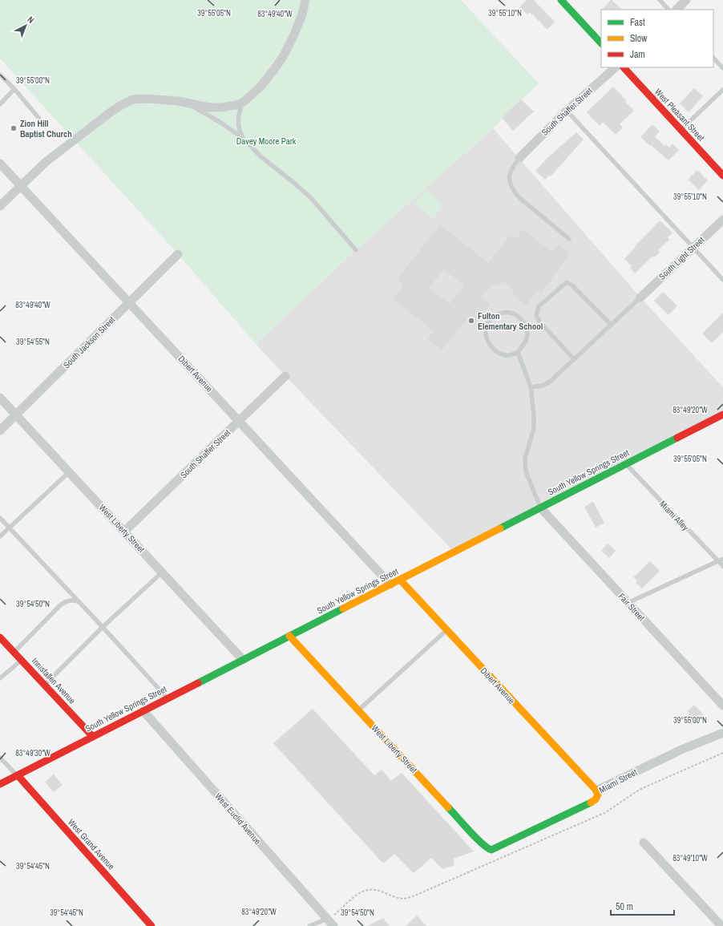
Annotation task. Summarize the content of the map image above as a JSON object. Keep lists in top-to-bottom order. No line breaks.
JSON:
{"streets":{"street":["South Shaffer Street","West Pleasant Street","South Light Street","South Jackson Street","Dibert Avenue","South Yellow Springs Street","West Liberty Street","Fair Street","Innisfallen Avenue","Miami Street","West Euclid Avenue","West Grand Avenue"],"lane":["Miami Alley"]},"crossings":[["South Shaffer Street","Dibert Avenue"],["South Shaffer Street","West Liberty Street"],["South Jackson Street","Dibert Avenue"],["South Jackson Street","West Liberty Street"],["Dibert Avenue","South Yellow Springs Street"],["Dibert Avenue","Miami Street"],["South Yellow Springs Street","Miami Alley"],["South Yellow Springs Street","West Liberty Street"],["South Yellow Springs Street","Fair Street"],["South Yellow Springs Street","Innisfallen Avenue"],["South Yellow Springs Street","West Euclid Avenue"],["South Yellow Springs Street","West Grand Avenue"],["West Liberty Street","Miami Street"]],"parks":["Davey Moore Park"],"places":["Zion Hill Baptist Church","Fulton Elementary School"],"legend":["Fast","Slow","Jam"],"scale_bar":"50 m","north":"top right","coordinates":["39°55'10\"N","39°55'05\"N","83°49'40\"W","39°55'00\"N","39°54'55\"N","83°49'20\"W","39°54'50\"N","83°49'30\"W","83°49'10\"W","39°54'45\"N"]}
